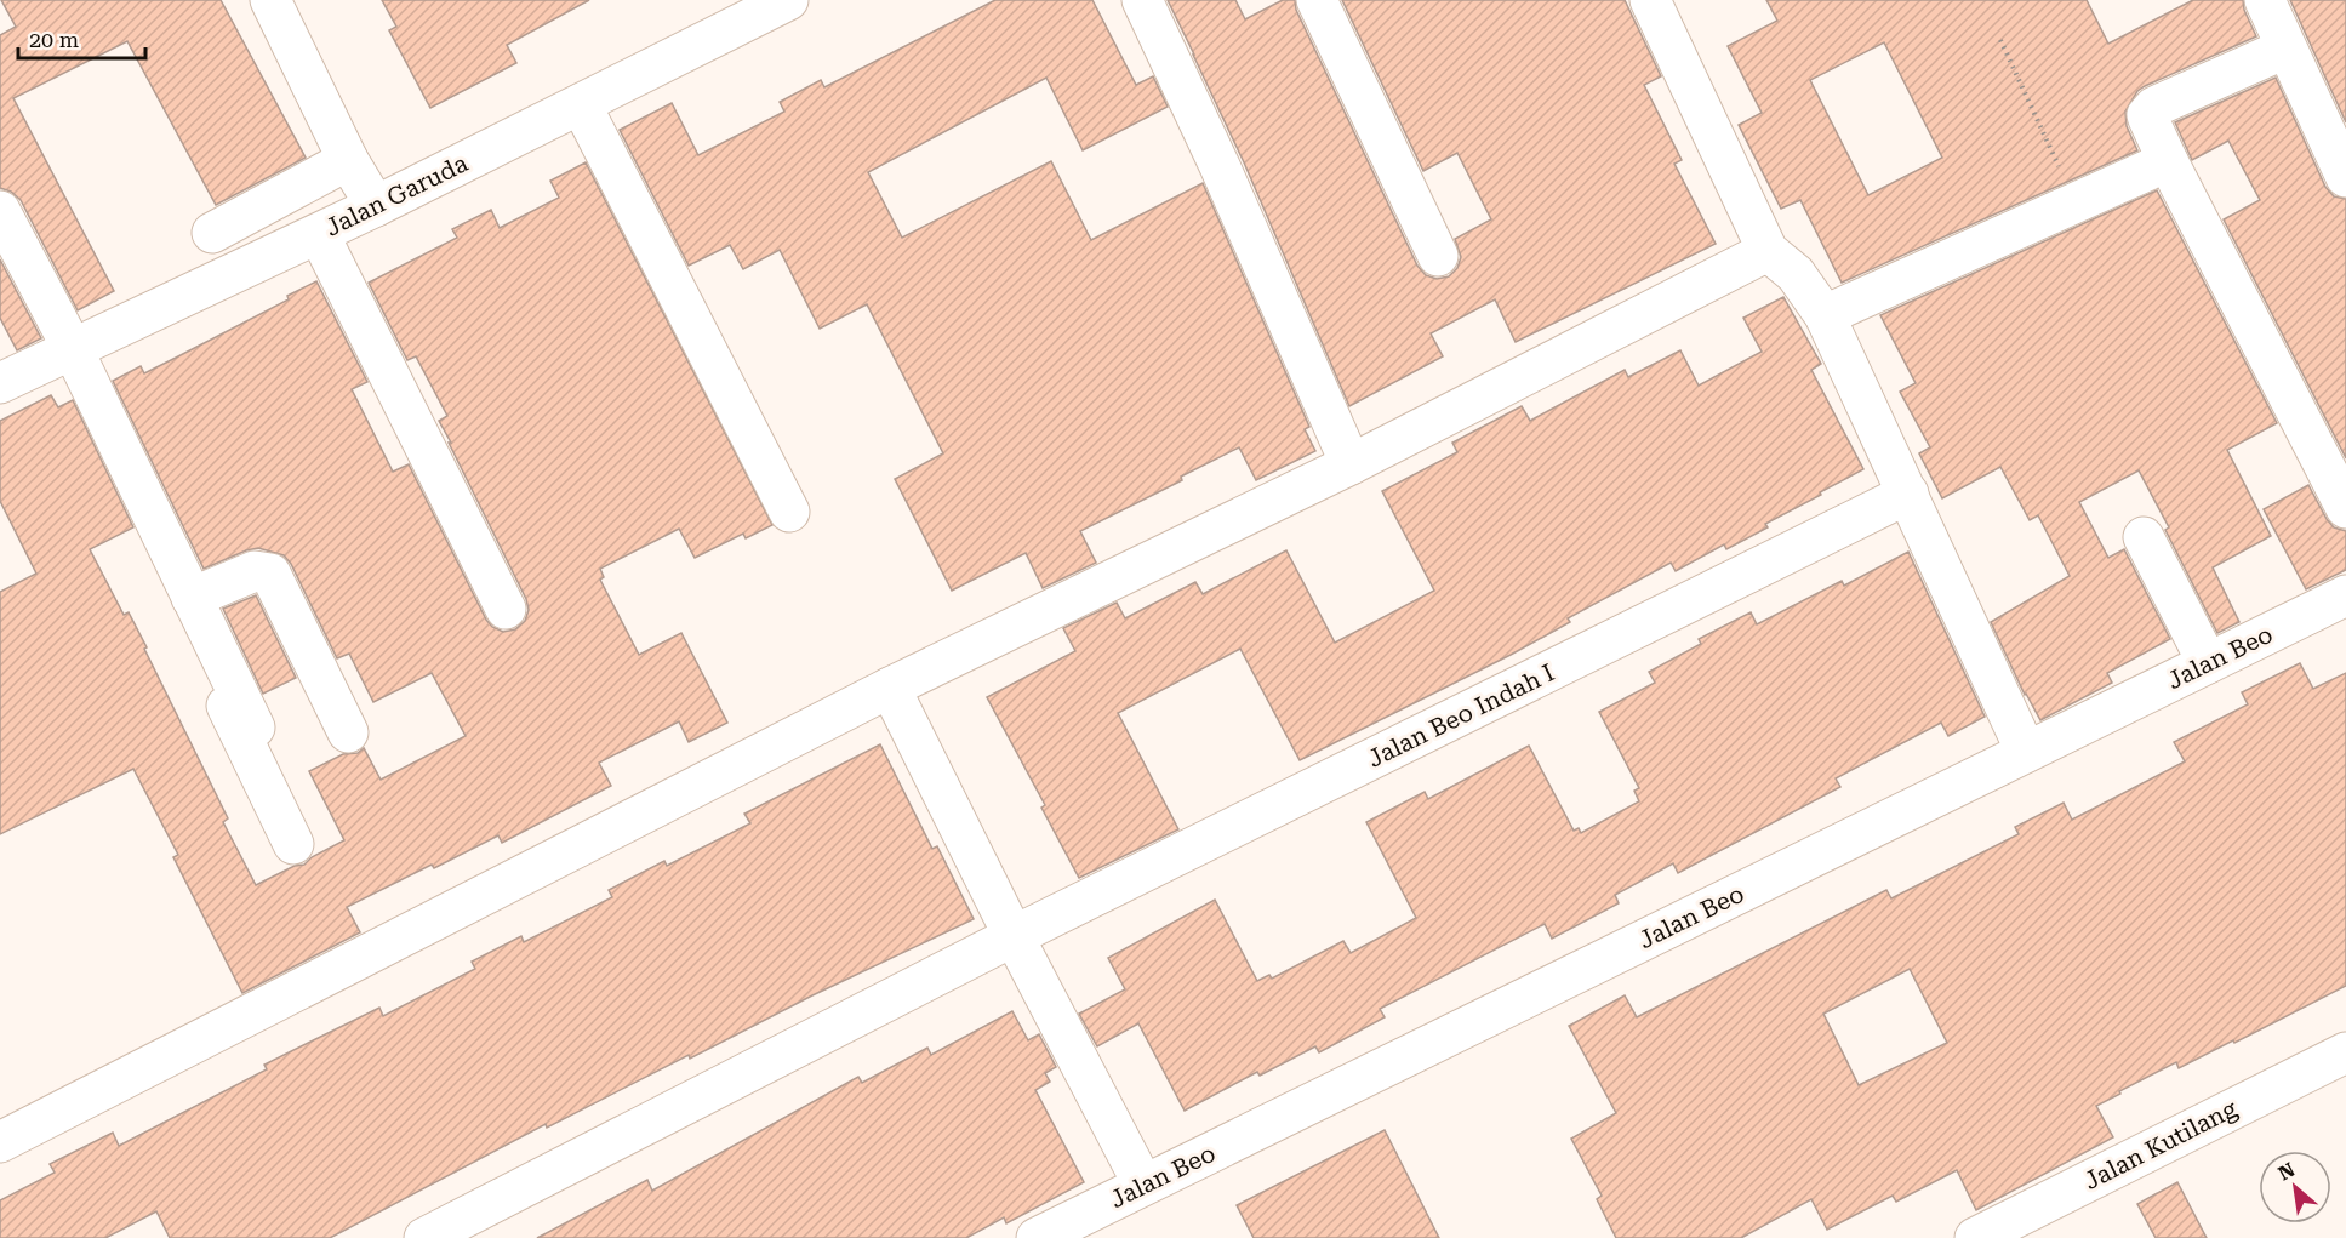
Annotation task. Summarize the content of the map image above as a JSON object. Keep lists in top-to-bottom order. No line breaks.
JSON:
{"streets":{"street":["Jalan Garuda","Jalan Beo","Jalan Beo Indah I","Jalan Kutilang"]},"scale_bar":"20 m","north":"top left"}
